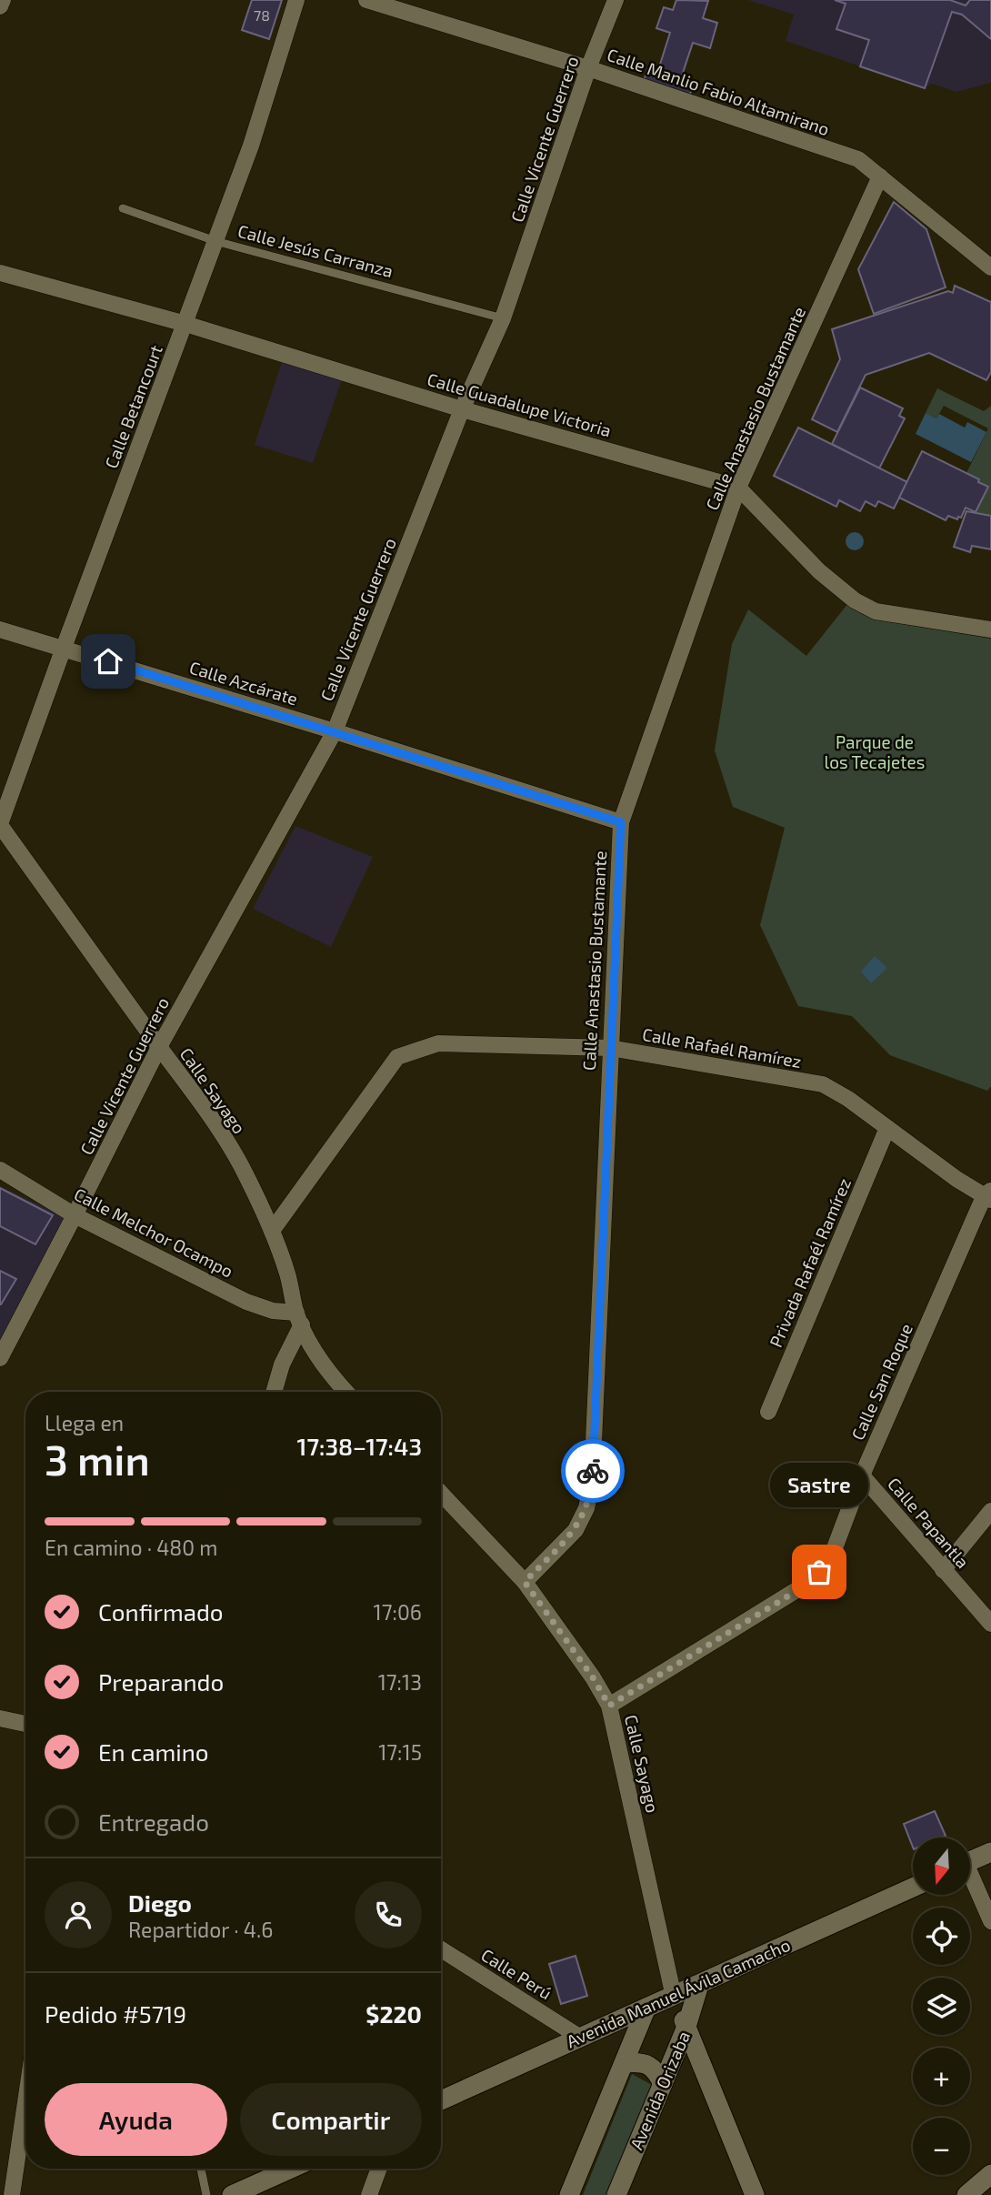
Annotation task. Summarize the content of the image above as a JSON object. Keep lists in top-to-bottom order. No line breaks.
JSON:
{"streets":{"main road":["Avenida Manuel Ávila Camacho","Avenida Orizaba"],"street":["Calle Manlio Fabio Altamirano","Calle Vicente Guerrero","Calle Guadalupe Victoria","Calle Betancourt","Calle Anastasio Bustamante","Calle Azcárate","Calle Rafaél Ramírez","Calle Sayago","Calle Melchor Ocampo","Privada Rafaél Ramírez","Calle San Roque","Calle Papantla","Calle Perú"],"lane":["Calle Jesús Carranza"]},"crossings":[["Calle Manlio Fabio Altamirano","Calle Vicente Guerrero"],["Calle Manlio Fabio Altamirano","Calle Anastasio Bustamante"],["Calle Vicente Guerrero","Calle Jesús Carranza"],["Calle Vicente Guerrero","Calle Guadalupe Victoria"],["Calle Vicente Guerrero","Calle Azcárate"],["Calle Vicente Guerrero","Calle Sayago"],["Calle Vicente Guerrero","Calle Melchor Ocampo"],["Calle Jesús Carranza","Calle Betancourt"],["Calle Guadalupe Victoria","Calle Betancourt"],["Calle Guadalupe Victoria","Calle Anastasio Bustamante"],["Calle Betancourt","Calle Azcárate"],["Calle Betancourt","Calle Sayago"],["Calle Anastasio Bustamante","Calle Azcárate"],["Calle Anastasio Bustamante","Calle Rafaél Ramírez"],["Calle Anastasio Bustamante","Calle Sayago"],["Calle Rafaél Ramírez","Calle Sayago"],["Calle Rafaél Ramírez","Privada Rafaél Ramírez"],["Calle Rafaél Ramírez","Calle San Roque"],["Calle Sayago","Calle Melchor Ocampo"],["Calle Sayago","Calle San Roque"],["Calle Sayago","Avenida Manuel Ávila Camacho"],["Calle San Roque","Calle Papantla"],["Calle Perú","Avenida Manuel Ávila Camacho"],["Avenida Manuel Ávila Camacho","Avenida Orizaba"]],"parks":["Parque de los Tecajetes"],"places":["Sastre"],"house_numbers":["78"],"north":"bottom","page":{"heading":["3 min","Llega en","17:38–17:43"],"panel":["Diego","Repartidor · 4.6","Pedido #5719","$220"],"bubble":"Sastre","bar":"En camino · 480 m","list":[["Confirmado","17:06"],["Preparando","17:13"],["En camino","17:15"],"Entregado"],"map_buttons":["+","−"],"buttons":["Ayuda","Compartir"]}}
